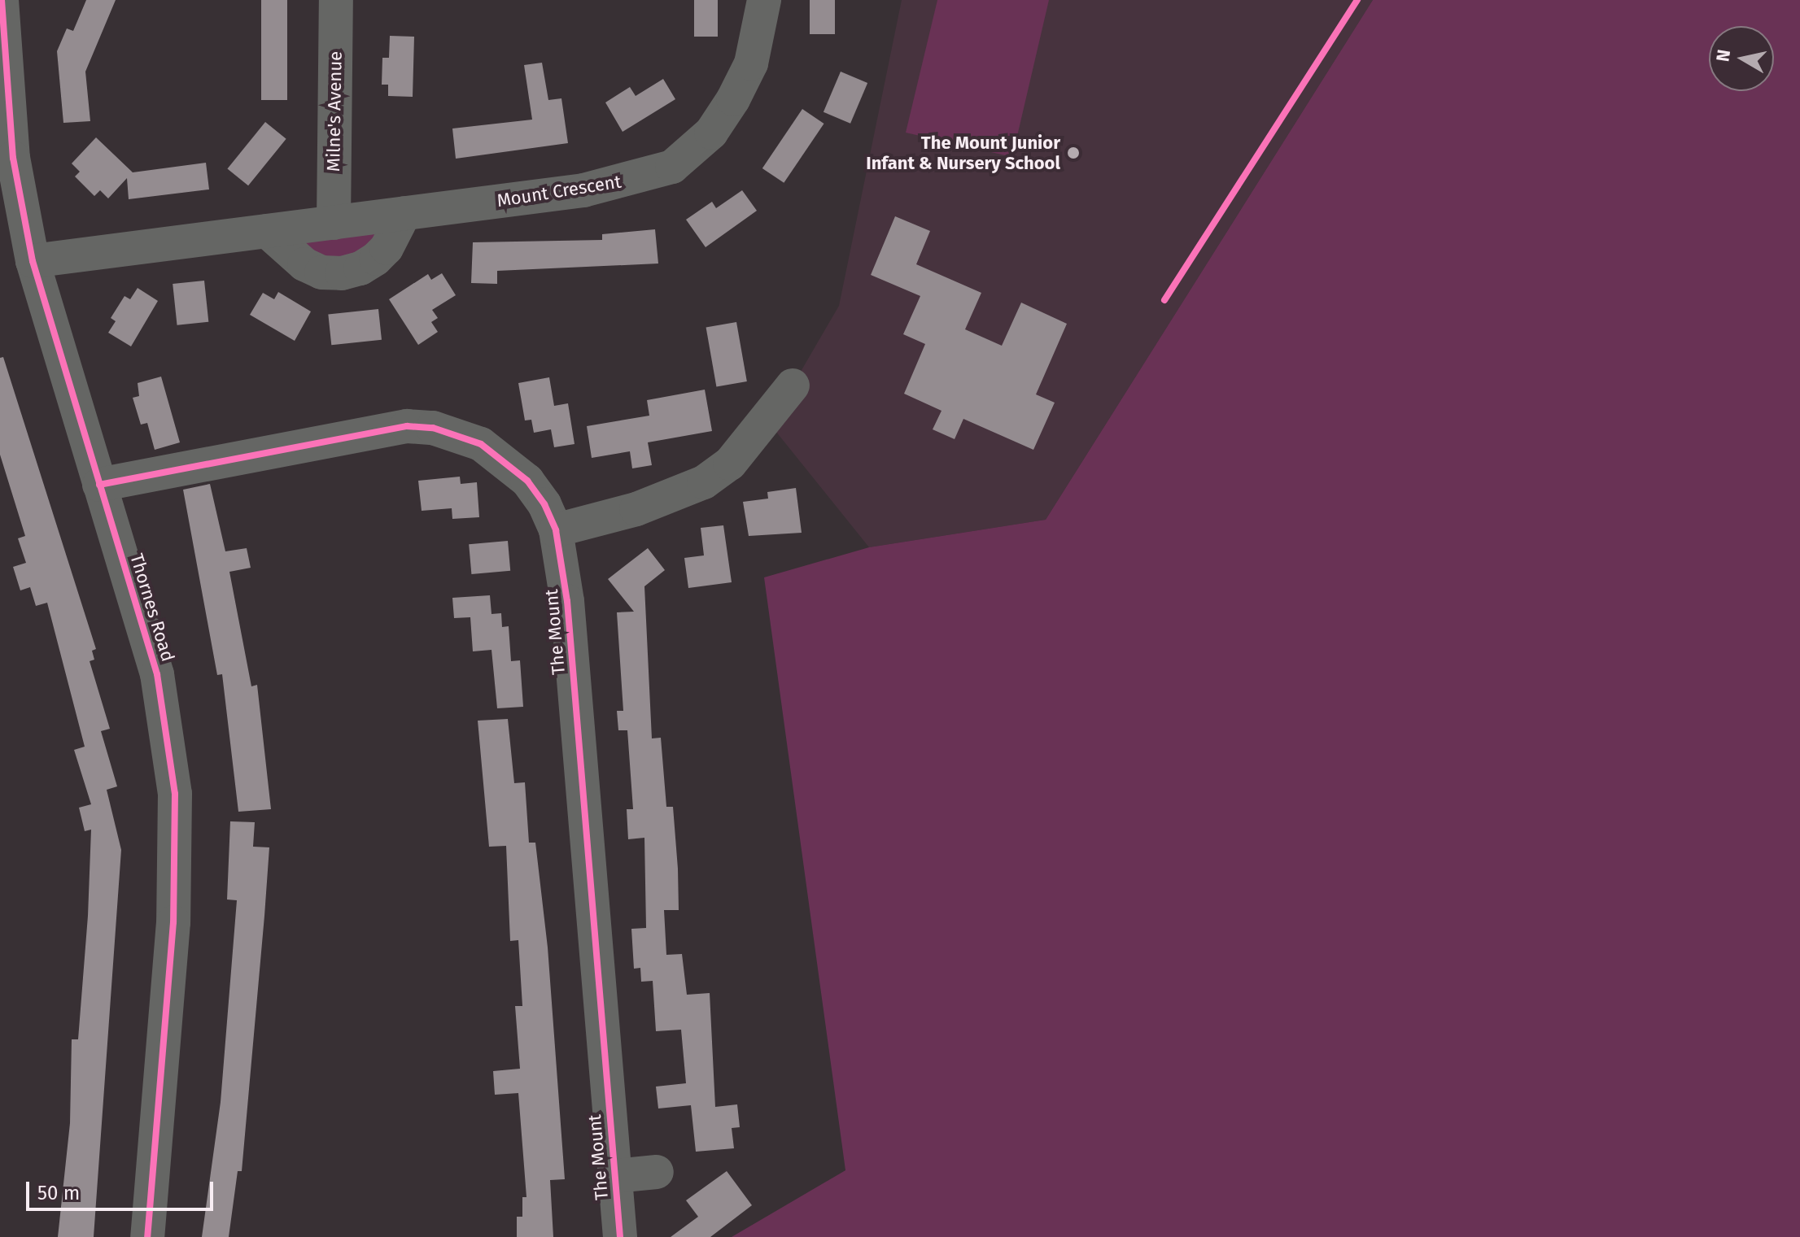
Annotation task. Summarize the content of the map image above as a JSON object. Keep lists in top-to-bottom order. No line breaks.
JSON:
{"streets":{"street":["Milne's Avenue","Mount Crescent","Thornes Road","The Mount"]},"crossings":[["Milne's Avenue","Mount Crescent"],["Mount Crescent","Thornes Road"],["Thornes Road","The Mount"]],"places":["The Mount Junior Infant & Nursery School"],"scale_bar":"50 m","north":"left"}
